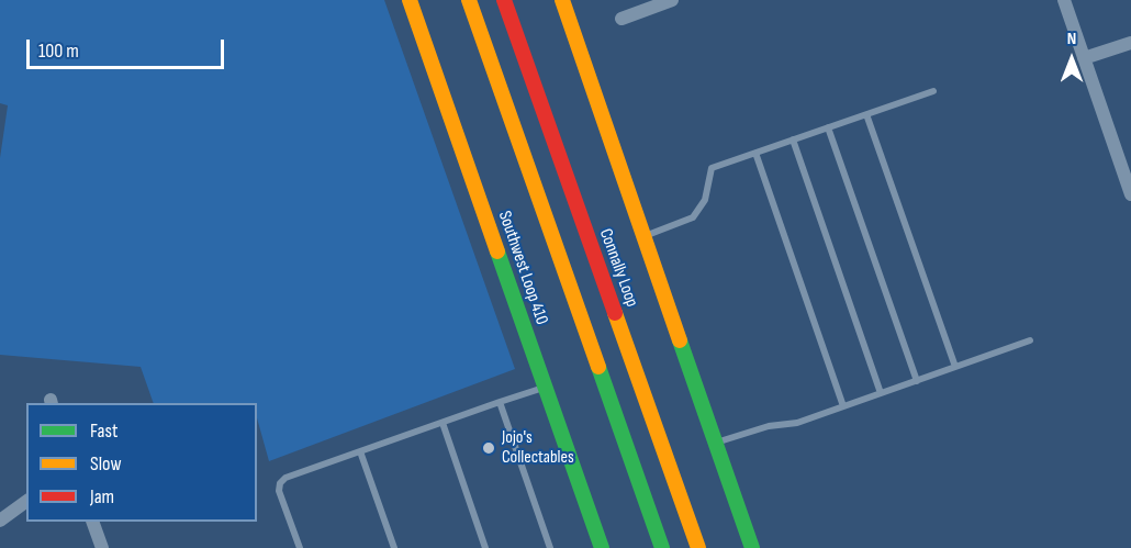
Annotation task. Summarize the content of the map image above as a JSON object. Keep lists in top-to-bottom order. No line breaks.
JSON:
{"streets":{"main road":["Southwest Loop 410","Connally Loop"]},"places":["Jojo's Collectables"],"legend":["Fast","Slow","Jam"],"scale_bar":"100 m","north":"top"}
